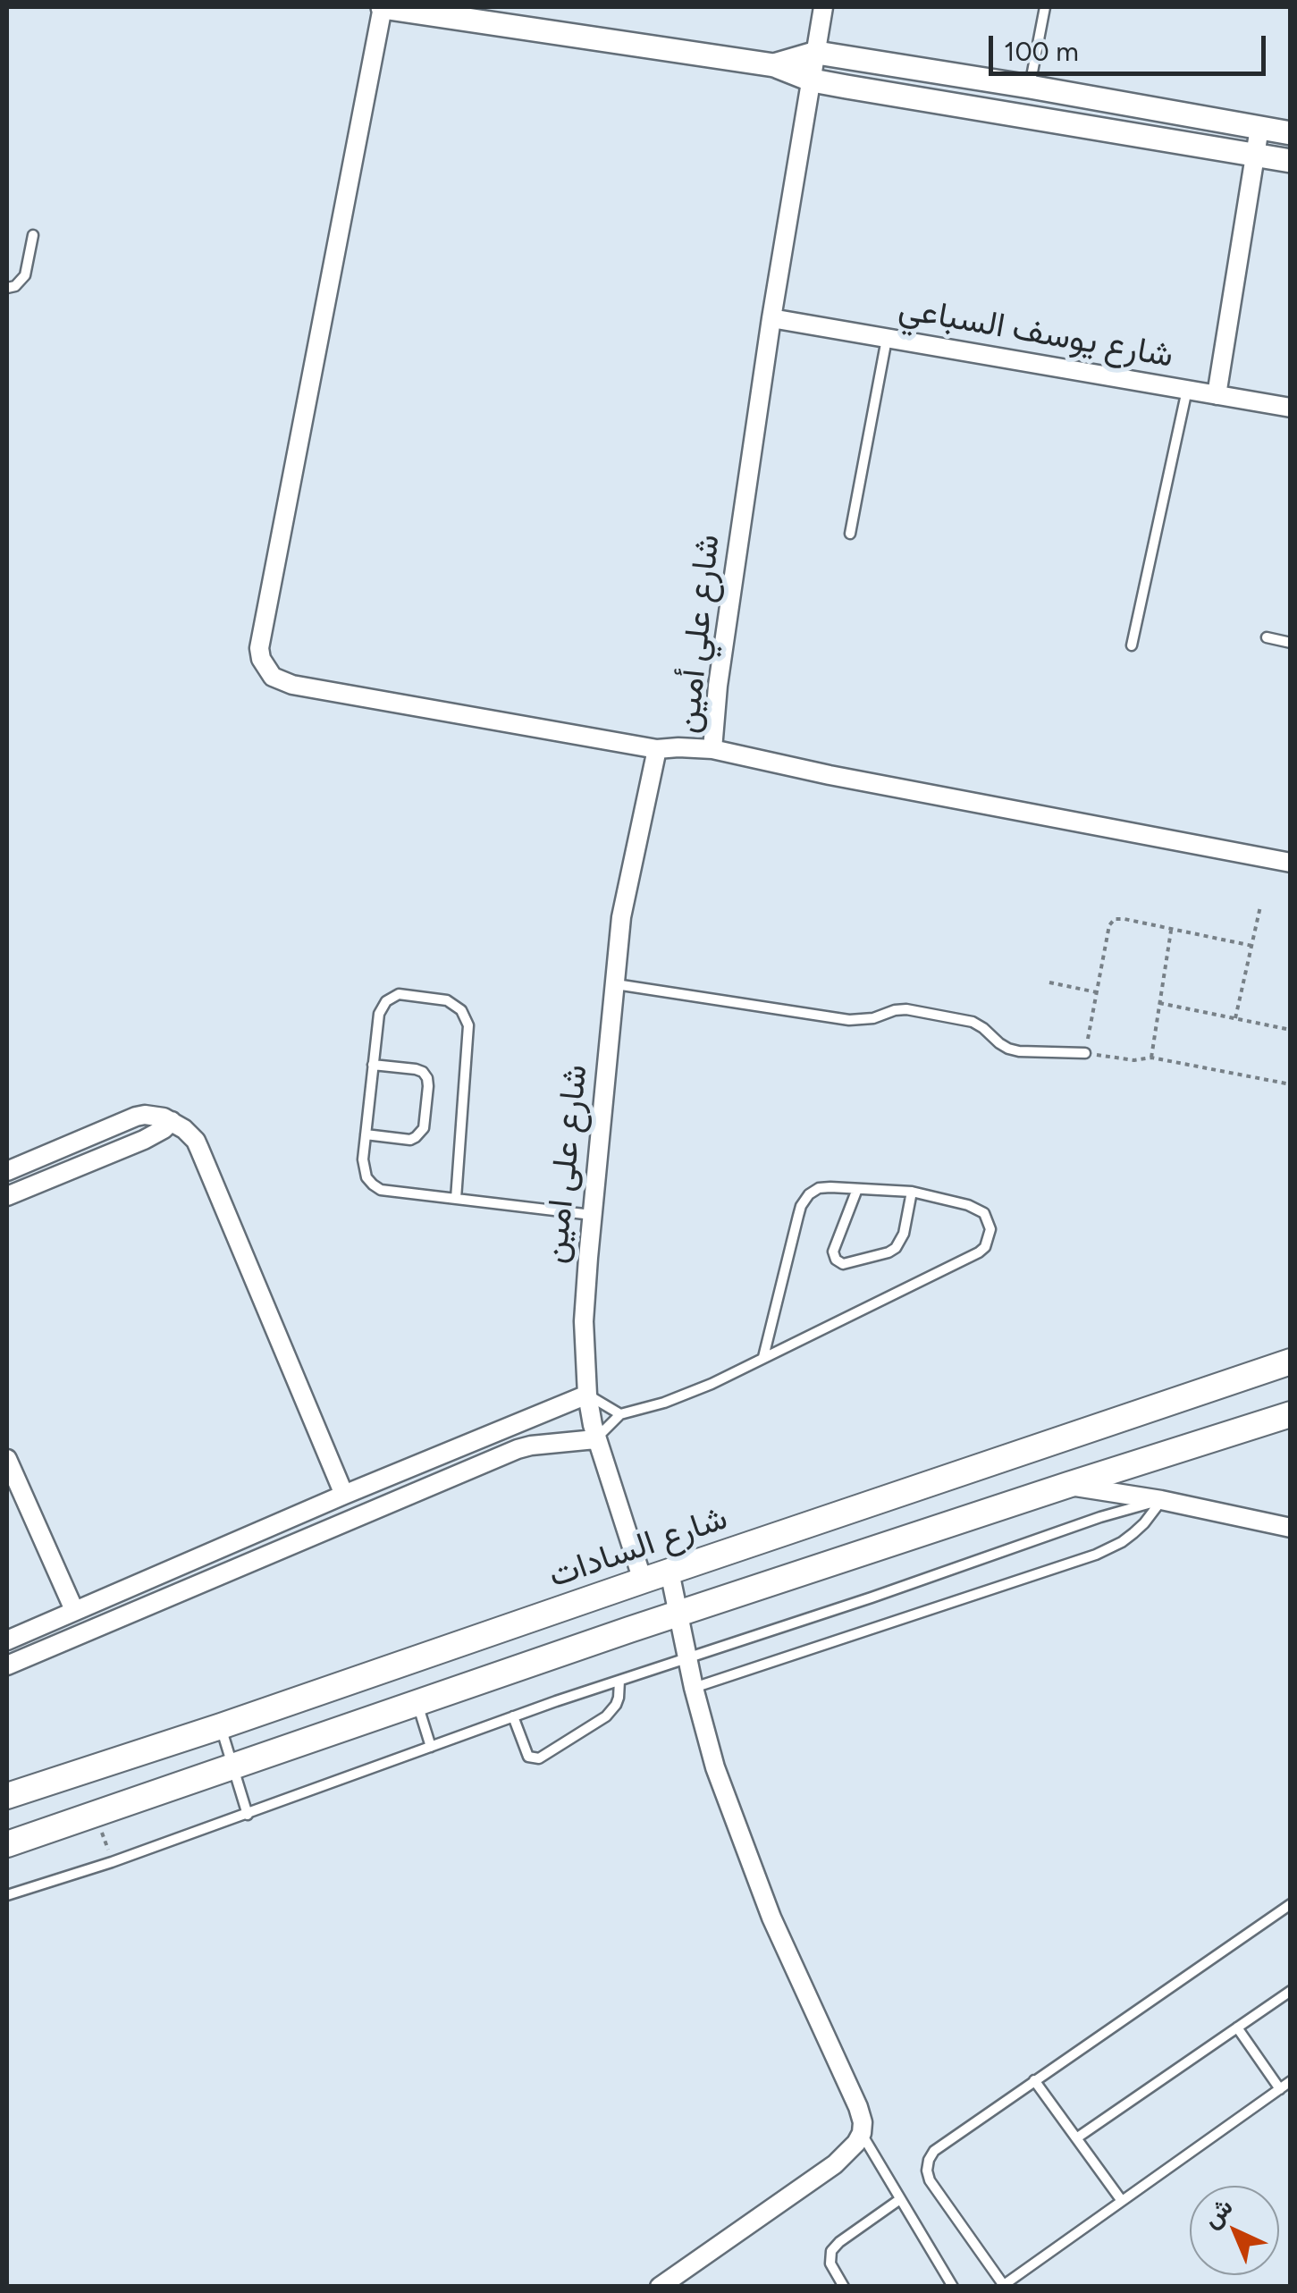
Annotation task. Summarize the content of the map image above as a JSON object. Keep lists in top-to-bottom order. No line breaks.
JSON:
{"streets":{"main road":["شارع السادات"],"street":["شارع يوسف السباعي","شارع علي أمين","شارع على امين"]},"crossings":[["شارع يوسف السباعي","شارع علي أمين"],["شارع على امين","شارع السادات"]],"scale_bar":"100 m","north":"top left"}
